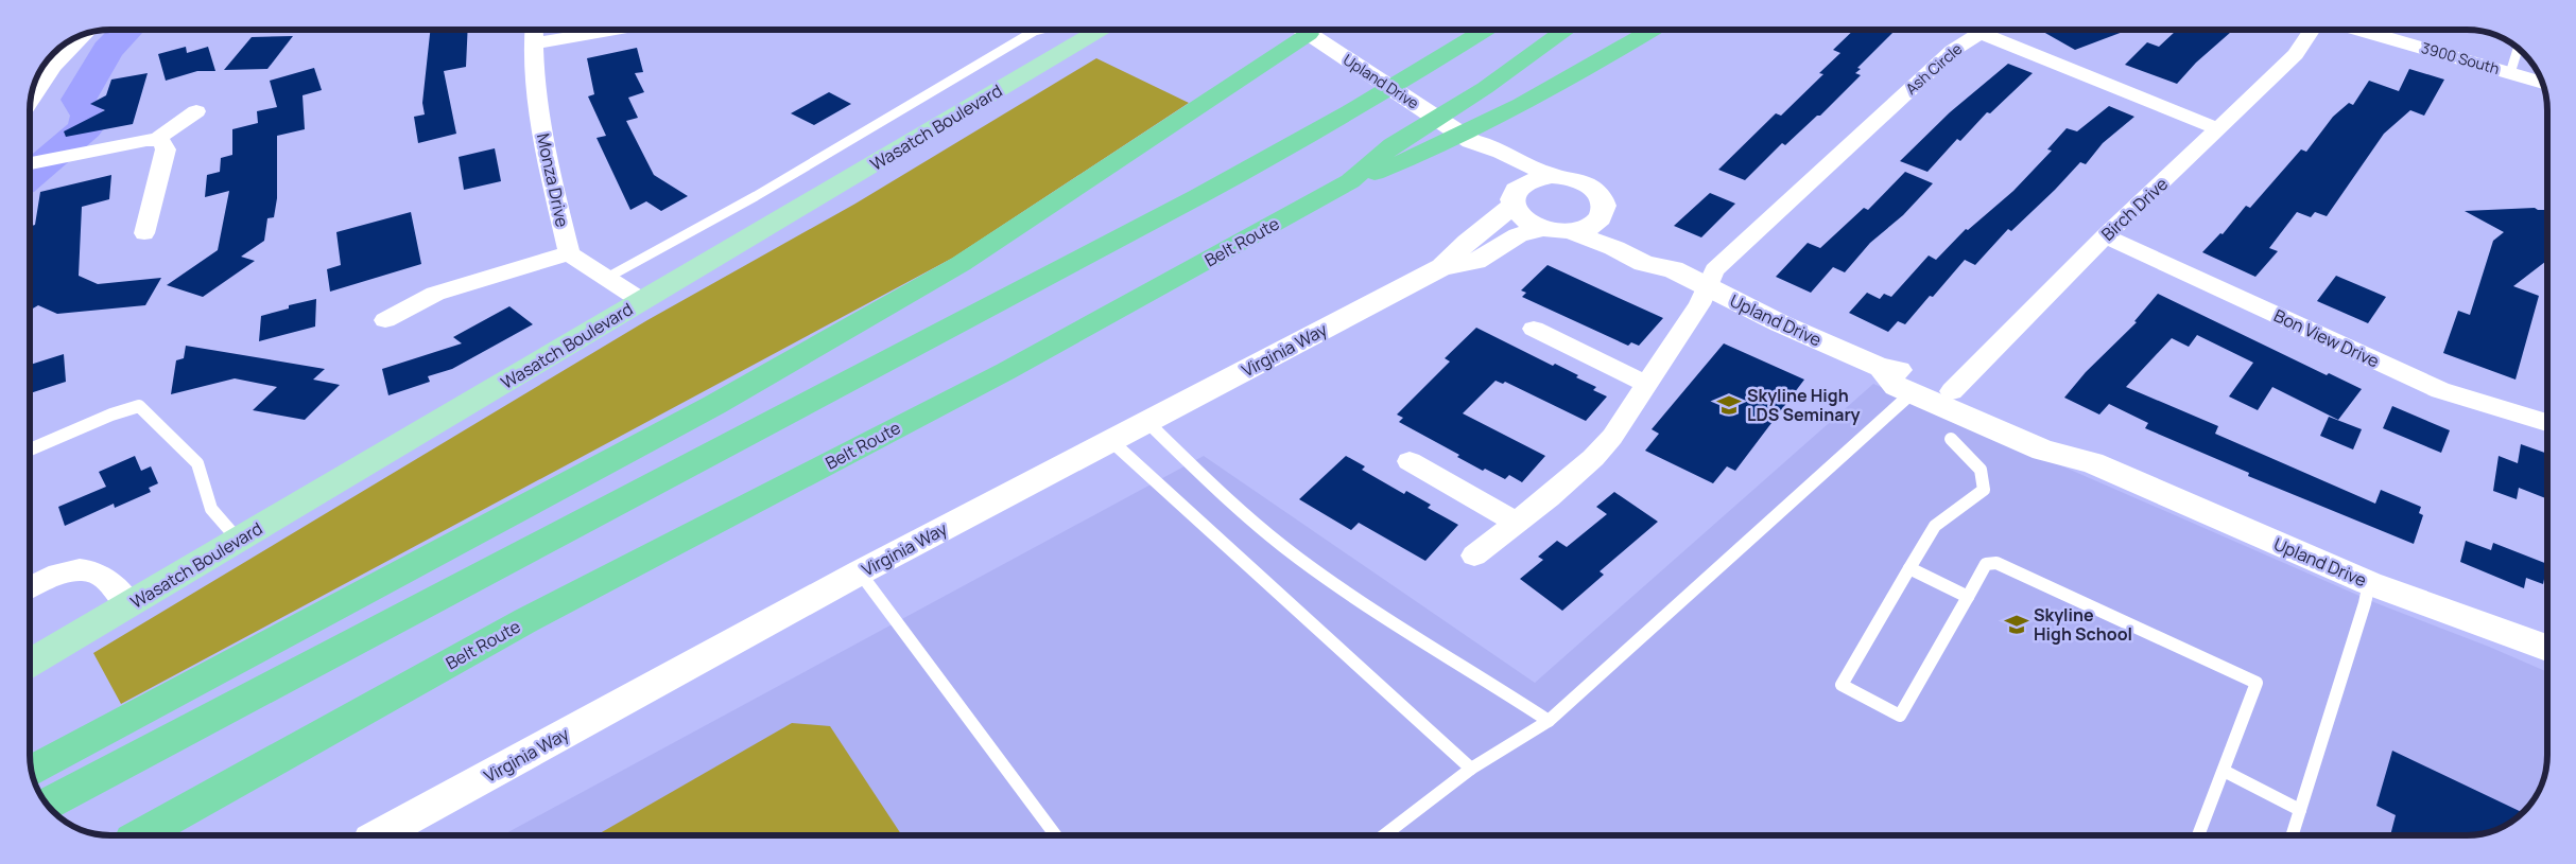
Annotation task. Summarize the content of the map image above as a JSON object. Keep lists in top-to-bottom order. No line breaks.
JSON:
{"streets":{"highway":["Belt Route"],"main road":["Wasatch Boulevard"],"street":["3900 South","Ash Circle","Upland Drive","Monza Drive","Birch Drive","Bon View Drive","Virginia Way"]},"crossings":[["Ash Circle","Upland Drive"],["Ash Circle","Birch Drive"],["Upland Drive","Birch Drive"],["Upland Drive","Virginia Way"],["Birch Drive","Bon View Drive"]],"places":{"school or university":["Skyline High LDS Seminary","Skyline High School"]}}
